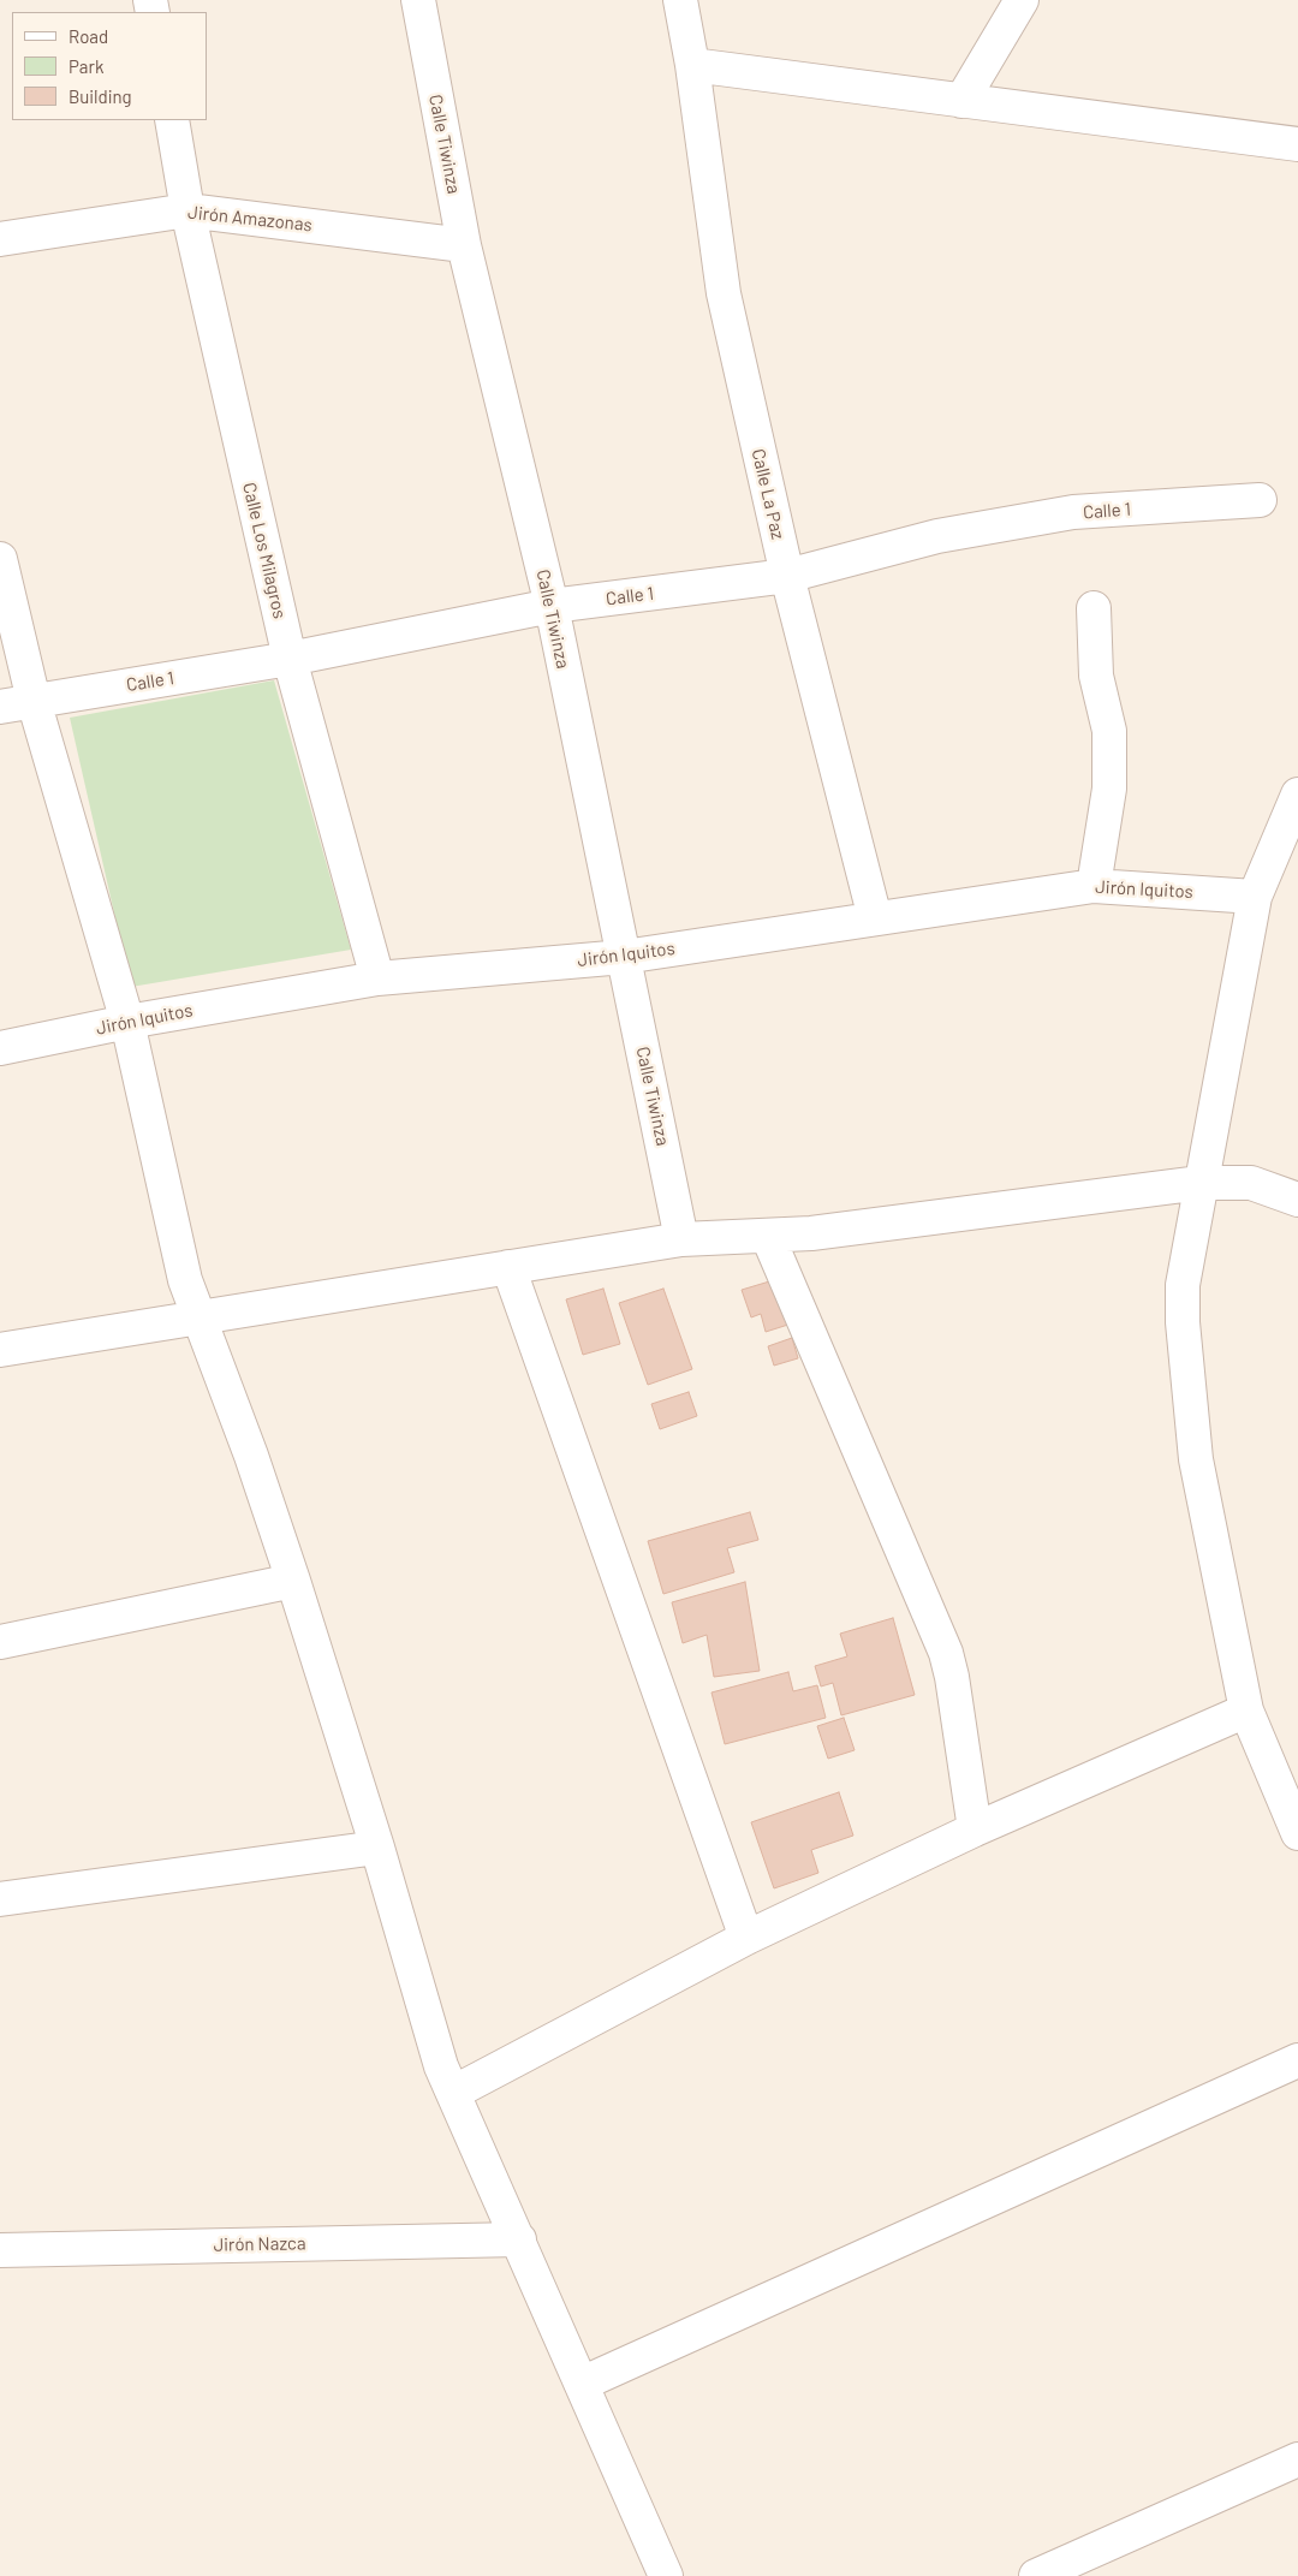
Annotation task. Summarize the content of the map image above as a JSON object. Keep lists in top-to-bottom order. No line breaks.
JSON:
{"streets":{"street":["Calle Tiwinza","Jirón Amazonas","Calle La Paz","Calle 1","Calle Los Milagros","Jirón Iquitos","Jirón Nazca"]},"crossings":[["Calle Tiwinza","Jirón Amazonas"],["Calle Tiwinza","Calle 1"],["Calle Tiwinza","Jirón Iquitos"],["Jirón Amazonas","Calle Los Milagros"],["Calle La Paz","Calle 1"],["Calle La Paz","Jirón Iquitos"],["Calle 1","Calle Los Milagros"],["Calle Los Milagros","Jirón Iquitos"]],"legend":["Road","Park","Building"]}
